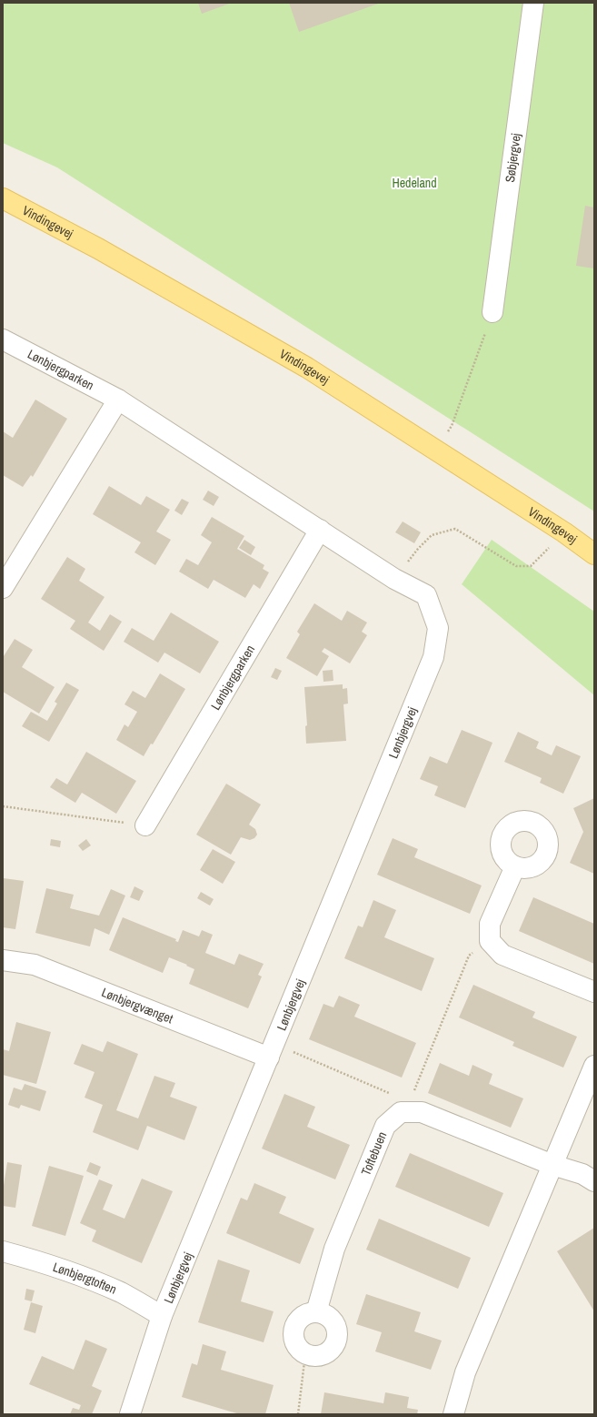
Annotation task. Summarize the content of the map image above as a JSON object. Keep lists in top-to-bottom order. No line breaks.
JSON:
{"streets":{"main road":["Vindingevej"],"street":["Søbjergvej","Lønbjergparken","Lønbjergvej","Lønbjergvænget","Toftebuen","Lønbjergtoften"]},"crossings":[["Lønbjergparken","Lønbjergvej"],["Lønbjergvej","Lønbjergvænget"],["Lønbjergvej","Lønbjergtoften"]],"parks":["Hedeland"]}
